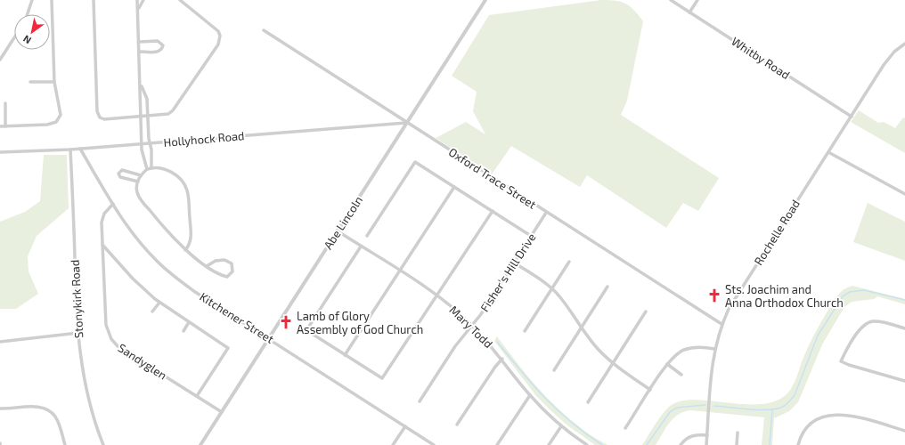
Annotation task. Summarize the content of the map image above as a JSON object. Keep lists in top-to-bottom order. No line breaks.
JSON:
{"streets":{"street":["Whitby Road","Hollyhock Road","Oxford Trace Street","Abe Lincoln","Rochelle Road","Fisher's Hill Drive","Stonykirk Road","Kitchener Street","Mary Todd","Sandyglen"]},"crossings":[["Whitby Road","Rochelle Road"],["Hollyhock Road","Oxford Trace Street"],["Hollyhock Road","Abe Lincoln"],["Hollyhock Road","Stonykirk Road"],["Hollyhock Road","Kitchener Street"],["Oxford Trace Street","Abe Lincoln"],["Oxford Trace Street","Rochelle Road"],["Oxford Trace Street","Fisher's Hill Drive"],["Abe Lincoln","Kitchener Street"],["Abe Lincoln","Mary Todd"],["Abe Lincoln","Sandyglen"],["Fisher's Hill Drive","Mary Todd"],["Kitchener Street","Sandyglen"]],"places":{"church":["Sts. Joachim and Anna Orthodox Church","Lamb of Glory Assembly of God Church"]},"north":"bottom left"}
